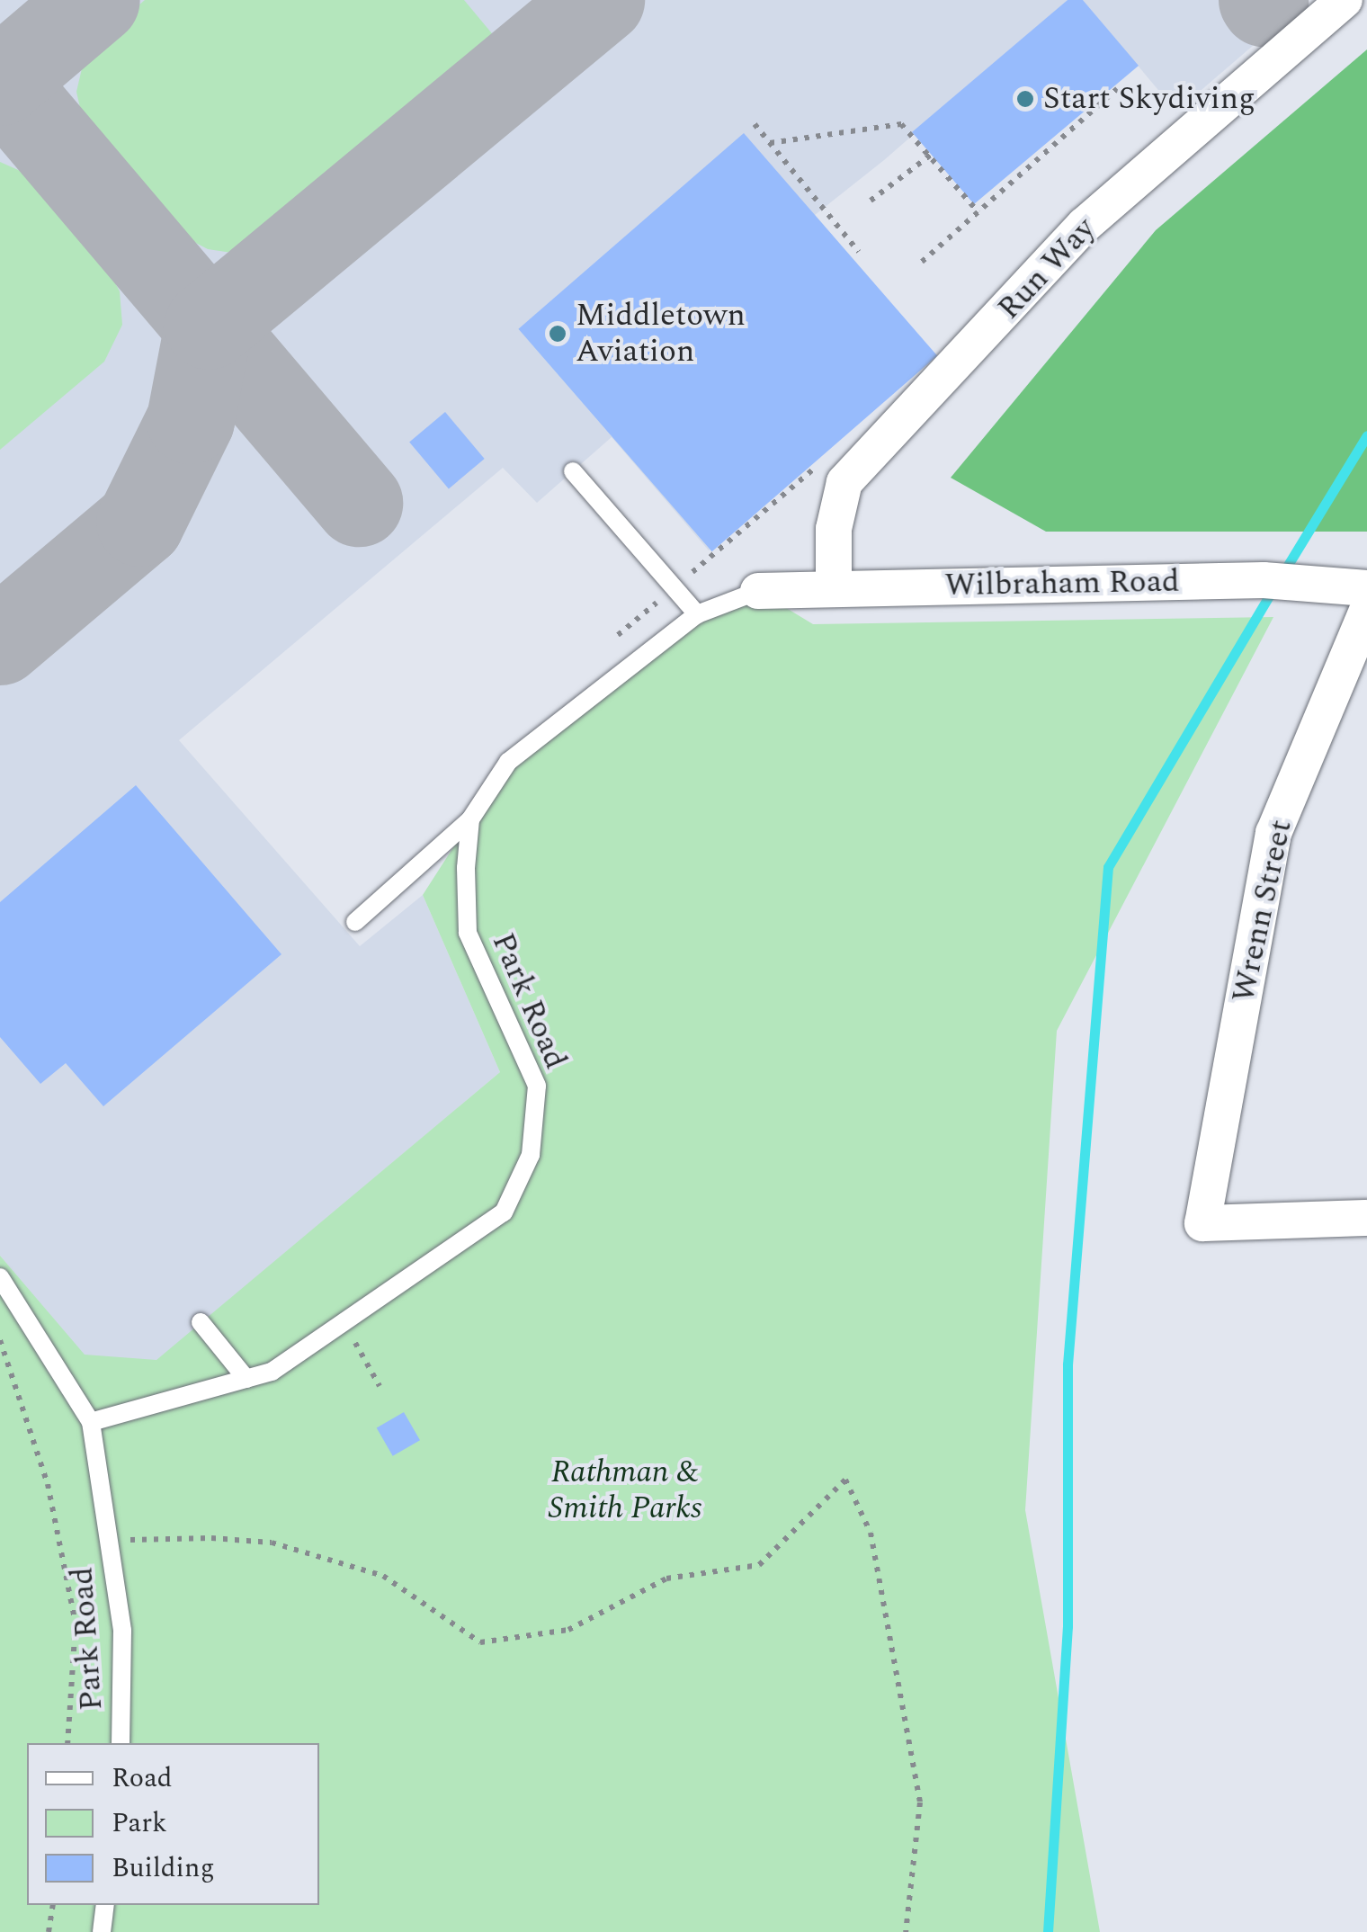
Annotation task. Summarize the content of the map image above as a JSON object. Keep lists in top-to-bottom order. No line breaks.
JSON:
{"streets":{"street":["Run Way","Wilbraham Road","Wrenn Street"],"lane":["Park Road"]},"crossings":[["Run Way","Wilbraham Road"],["Wilbraham Road","Park Road"]],"parks":["Rathman & Smith Parks"],"places":["Start Skydiving","Middletown Aviation"],"legend":["Road","Park","Building"]}
